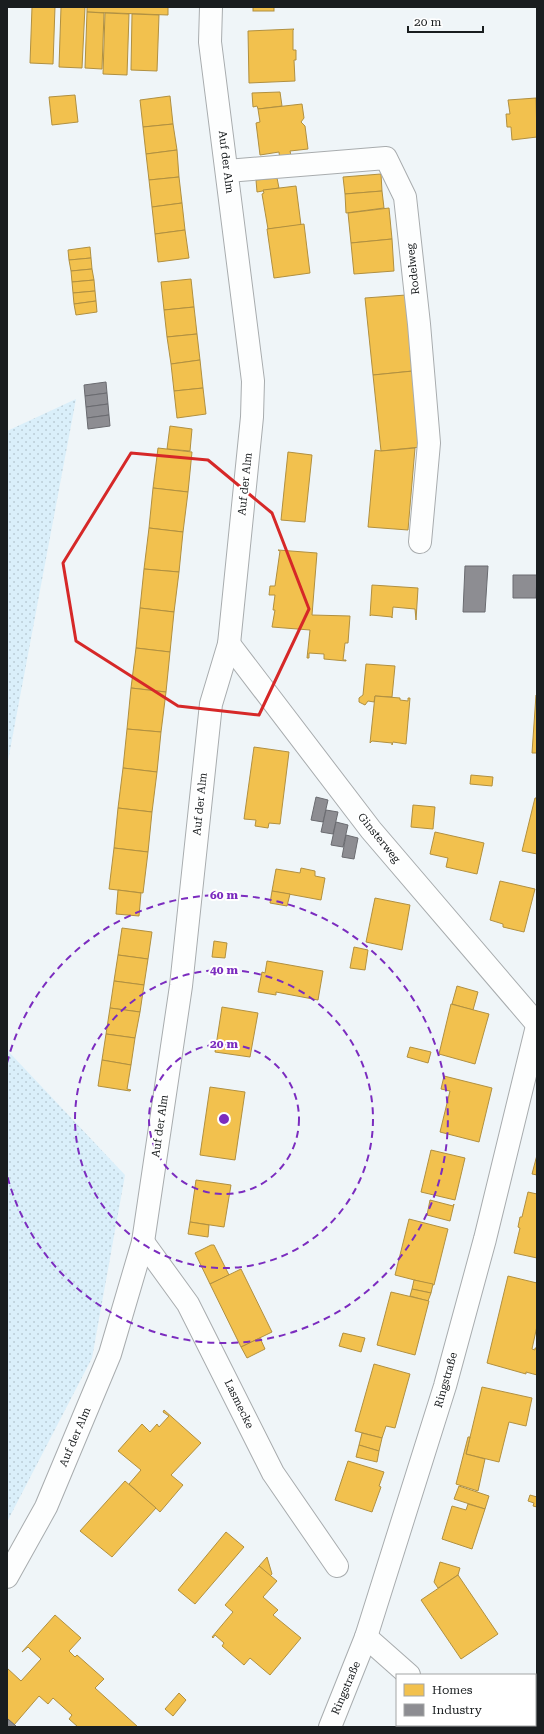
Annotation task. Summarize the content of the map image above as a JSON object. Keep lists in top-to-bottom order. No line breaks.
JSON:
{"streets":{"street":["Auf der Alm","Rodelweg","Ginsterweg","Ringstraße","Lasmecke"]},"crossings":[["Auf der Alm","Rodelweg"],["Auf der Alm","Ginsterweg"],["Auf der Alm","Lasmecke"],["Ginsterweg","Ringstraße"]],"legend":["Homes","Industry"],"scale_bar":"20 m","rings":["60 m","40 m","20 m"]}
